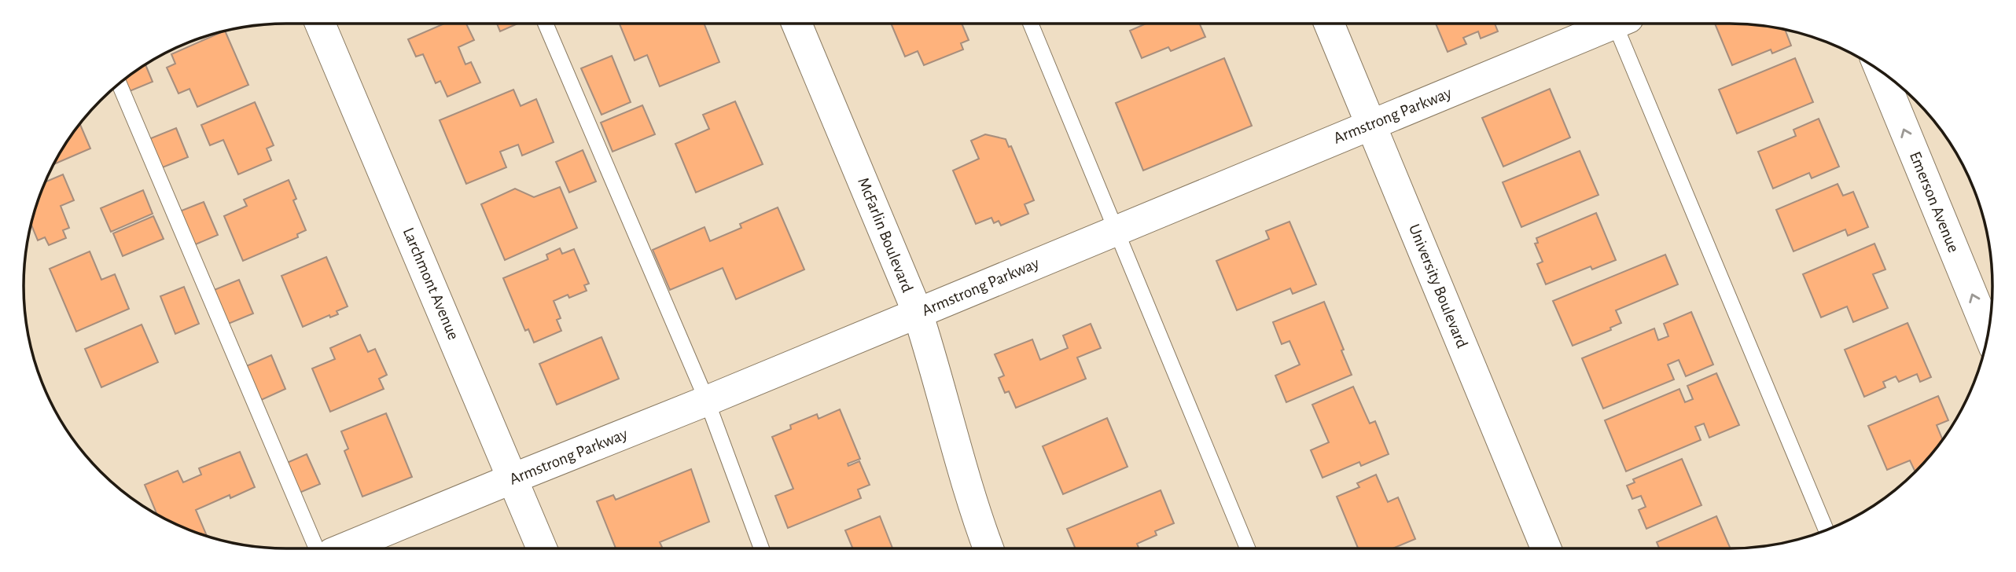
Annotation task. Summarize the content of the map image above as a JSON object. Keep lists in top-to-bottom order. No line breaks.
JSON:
{"streets":{"street":["Armstrong Parkway","Emerson Avenue","McFarlin Boulevard","Larchmont Avenue","University Boulevard"]},"crossings":[["Armstrong Parkway","McFarlin Boulevard"],["Armstrong Parkway","Larchmont Avenue"],["Armstrong Parkway","University Boulevard"]],"one_way":["Emerson Avenue"]}
